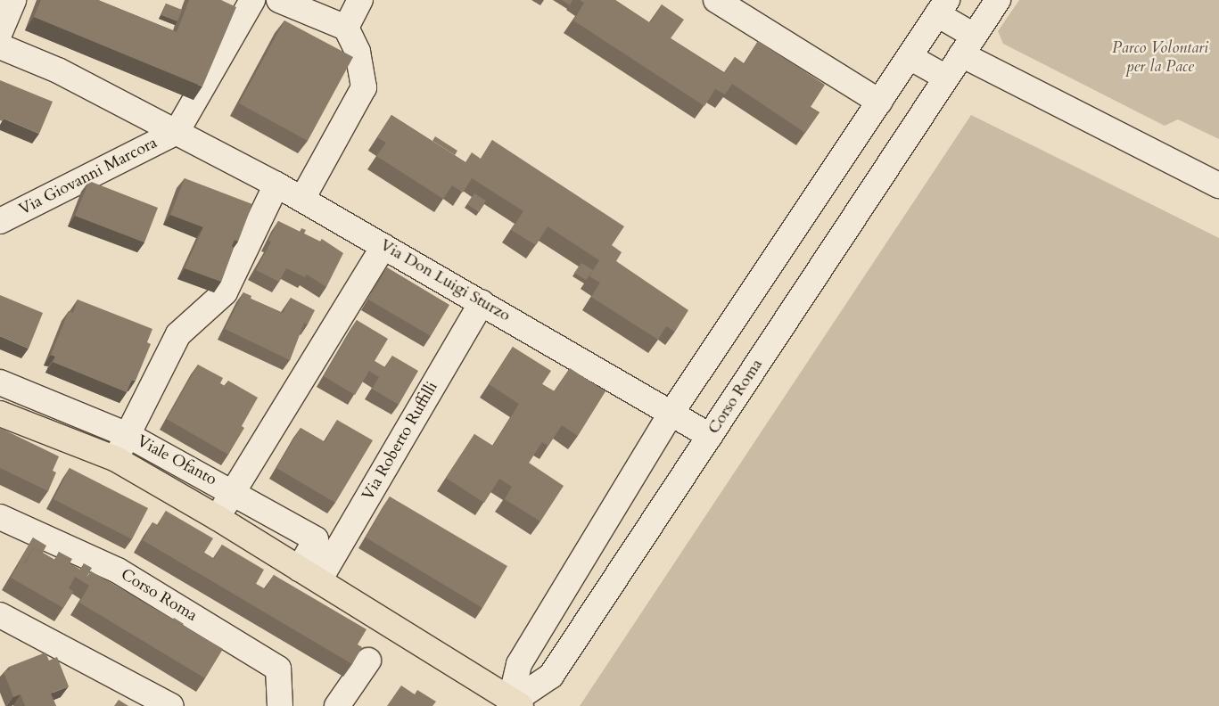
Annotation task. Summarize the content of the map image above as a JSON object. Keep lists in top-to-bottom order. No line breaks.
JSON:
{"streets":{"main road":["Viale Ofanto"],"street":["Via Giovanni Marcora","Via Don Luigi Sturzo","Corso Roma","Via Roberto Ruffilli"]},"crossings":[["Via Giovanni Marcora","Via Don Luigi Sturzo"],["Via Don Luigi Sturzo","Corso Roma"],["Via Don Luigi Sturzo","Via Roberto Ruffilli"],["Corso Roma","Viale Ofanto"],["Via Roberto Ruffilli","Viale Ofanto"]],"parks":["Parco Volontari per la Pace"]}
